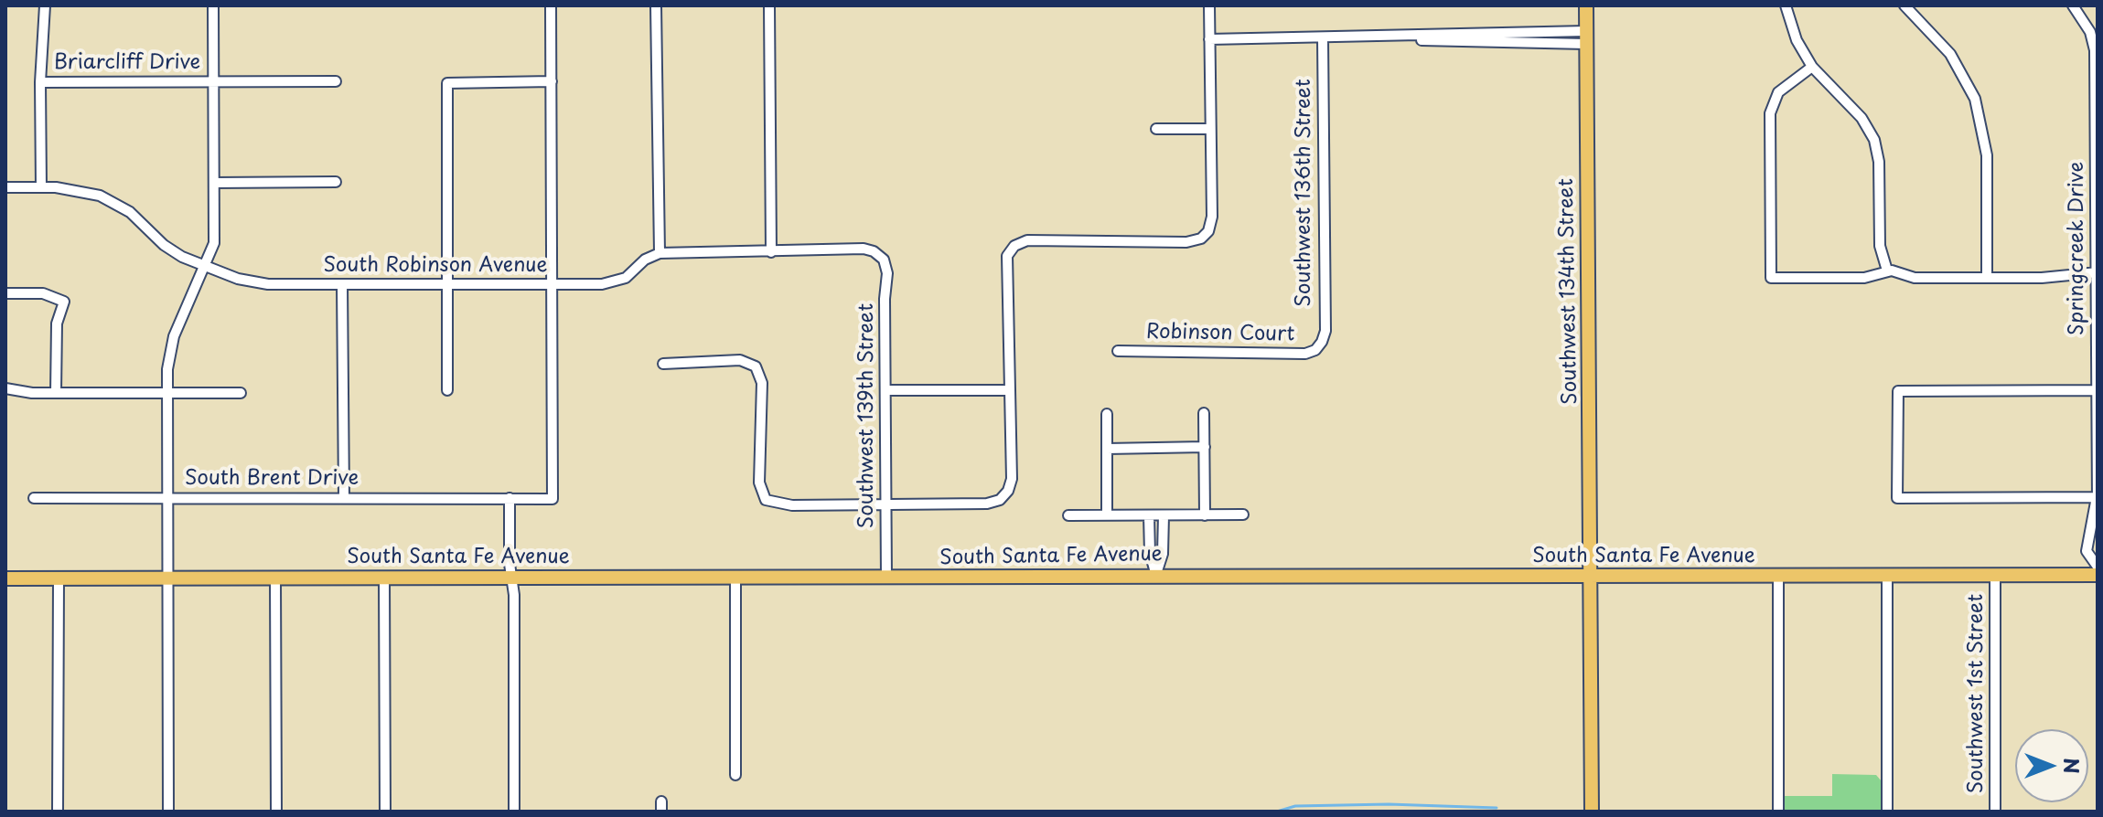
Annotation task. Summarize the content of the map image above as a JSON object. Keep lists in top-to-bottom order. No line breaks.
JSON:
{"streets":{"main road":["Southwest 134th Street","South Santa Fe Avenue"],"street":["Briarcliff Drive","Southwest 136th Street","Springcreek Drive","South Robinson Avenue","Robinson Court","Southwest 139th Street","South Brent Drive","Southwest 1st Street"]},"crossings":[["Southwest 136th Street","Robinson Court"],["South Robinson Avenue","South Brent Drive"],["Southwest 134th Street","South Santa Fe Avenue"],["Southwest 139th Street","South Santa Fe Avenue"],["South Santa Fe Avenue","Southwest 1st Street"]],"north":"right"}
